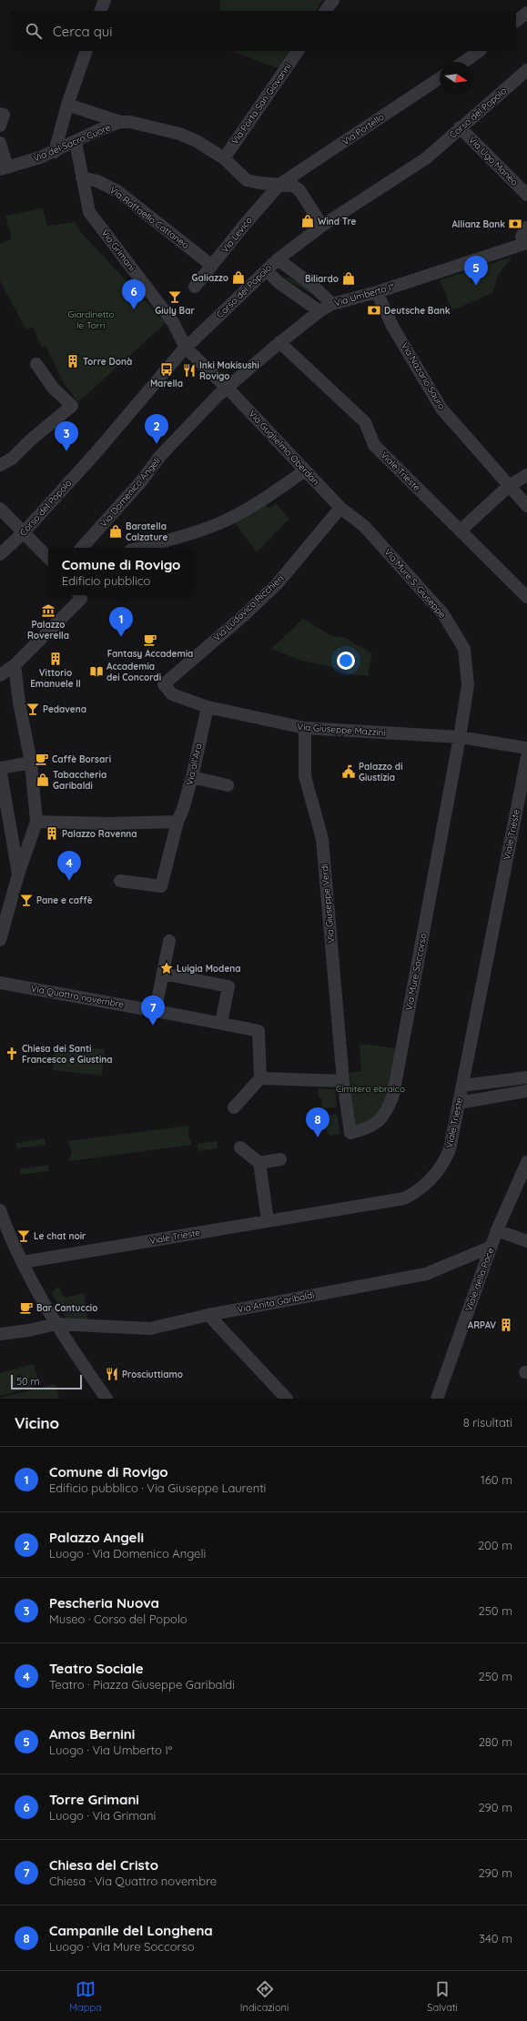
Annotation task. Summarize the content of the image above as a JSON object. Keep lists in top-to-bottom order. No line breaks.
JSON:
{"streets":{"street":["Via Porta San Giovanni","Corso del Popolo","Via Portello","Via del Sacro Cuore","Via Ugo Maneo","Via Raffaello Cattaneo","Via Levico","Via Grimani","Via Umberto I°","Via Nazario Sauro","Via Guglielmo Oberdan","Viale Trieste","Via Domenico Angeli","Via Mure S. Giuseppe","Via Ludovico Ricchieri","Via Giuseppe Mazzini","Via all'Ara","Via Giuseppe Verdi","Via Mure Soccorso","Via Quattro novembre","Viale della Pace","Via Anita Garibaldi"]},"crossings":[["Via Porta San Giovanni","Via del Sacro Cuore"],["Corso del Popolo","Via del Sacro Cuore"],["Corso del Popolo","Via Ugo Maneo"],["Corso del Popolo","Via Grimani"],["Via Portello","Via del Sacro Cuore"],["Via Portello","Via Levico"],["Via del Sacro Cuore","Via Levico"],["Via del Sacro Cuore","Via Grimani"],["Via Raffaello Cattaneo","Via Levico"],["Via Raffaello Cattaneo","Via Grimani"],["Via Grimani","Via Umberto I°"],["Via Grimani","Via Guglielmo Oberdan"],["Via Grimani","Via Domenico Angeli"],["Via Umberto I°","Via Nazario Sauro"],["Via Umberto I°","Via Guglielmo Oberdan"],["Via Umberto I°","Viale Trieste"],["Via Umberto I°","Via Domenico Angeli"],["Via Guglielmo Oberdan","Via Domenico Angeli"],["Via Guglielmo Oberdan","Via Mure S. Giuseppe"],["Via Guglielmo Oberdan","Via Ludovico Ricchieri"],["Via Mure S. Giuseppe","Via Ludovico Ricchieri"],["Via Mure S. Giuseppe","Via Giuseppe Mazzini"],["Via Mure S. Giuseppe","Via Mure Soccorso"],["Via Ludovico Ricchieri","Via Giuseppe Mazzini"],["Via Giuseppe Mazzini","Via all'Ara"],["Via Giuseppe Mazzini","Via Giuseppe Verdi"],["Via Giuseppe Mazzini","Via Mure Soccorso"],["Via Giuseppe Verdi","Via Mure Soccorso"],["Viale della Pace","Via Anita Garibaldi"]],"parks":["Giardinetto le Torri","Cimitero ebraico"],"places":{"shop":["Wind Tre","Galiazzo","Biliardo","Baratella Calzature","Tabaccheria Garibaldi"],"bank":["Allianz Bank","Deutsche Bank"],"bar":["Giuly Bar","Pedavena","Pane e caffè","Le chat noir"],"building":["Torre Donà","Vittorio Emanuele II","Palazzo Ravenna","ARPAV"],"bus stop":["Marella"],"restaurant":["Inki Makisushi Rovigo","Prosciuttiamo"],"museum":["Palazzo Roverella"],"cafe":["Fantasy Accademia","Caffè Borsari","Bar Cantuccio"],"library":["Accademia dei Concordi"],"public building":["Palazzo di Giustizia"],"place":["Luigia Modena"],"church":["Chiesa dei Santi Francesco e Giustina"]},"scale_bar":"50 m","north":"right","page":{"search":"Cerca qui","pins":["5","6","2","3","1","4","7","8"],"popup":["Comune di Rovigo","Edificio pubblico"],"scale":"50 m","heading":["Vicino","8 risultati"],"list":[{"mark":"1","name":"Comune di Rovigo","note":"Edificio pubblico · Via Giuseppe Laurenti","value":"160 m"},{"mark":"2","name":"Palazzo Angeli","note":"Luogo · Via Domenico Angeli","value":"200 m"},{"mark":"3","name":"Pescheria Nuova","note":"Museo · Corso del Popolo","value":"250 m"},{"mark":"4","name":"Teatro Sociale","note":"Teatro · Piazza Giuseppe Garibaldi","value":"250 m"},{"mark":"5","name":"Amos Bernini","note":"Luogo · Via Umberto I°","value":"280 m"},{"mark":"6","name":"Torre Grimani","note":"Luogo · Via Grimani","value":"290 m"},{"mark":"7","name":"Chiesa del Cristo","note":"Chiesa · Via Quattro novembre","value":"290 m"},{"mark":"8","name":"Campanile del Longhena","note":"Luogo · Via Mure Soccorso","value":"340 m"}],"nav":["Mappa","Indicazioni","Salvati"]}}
